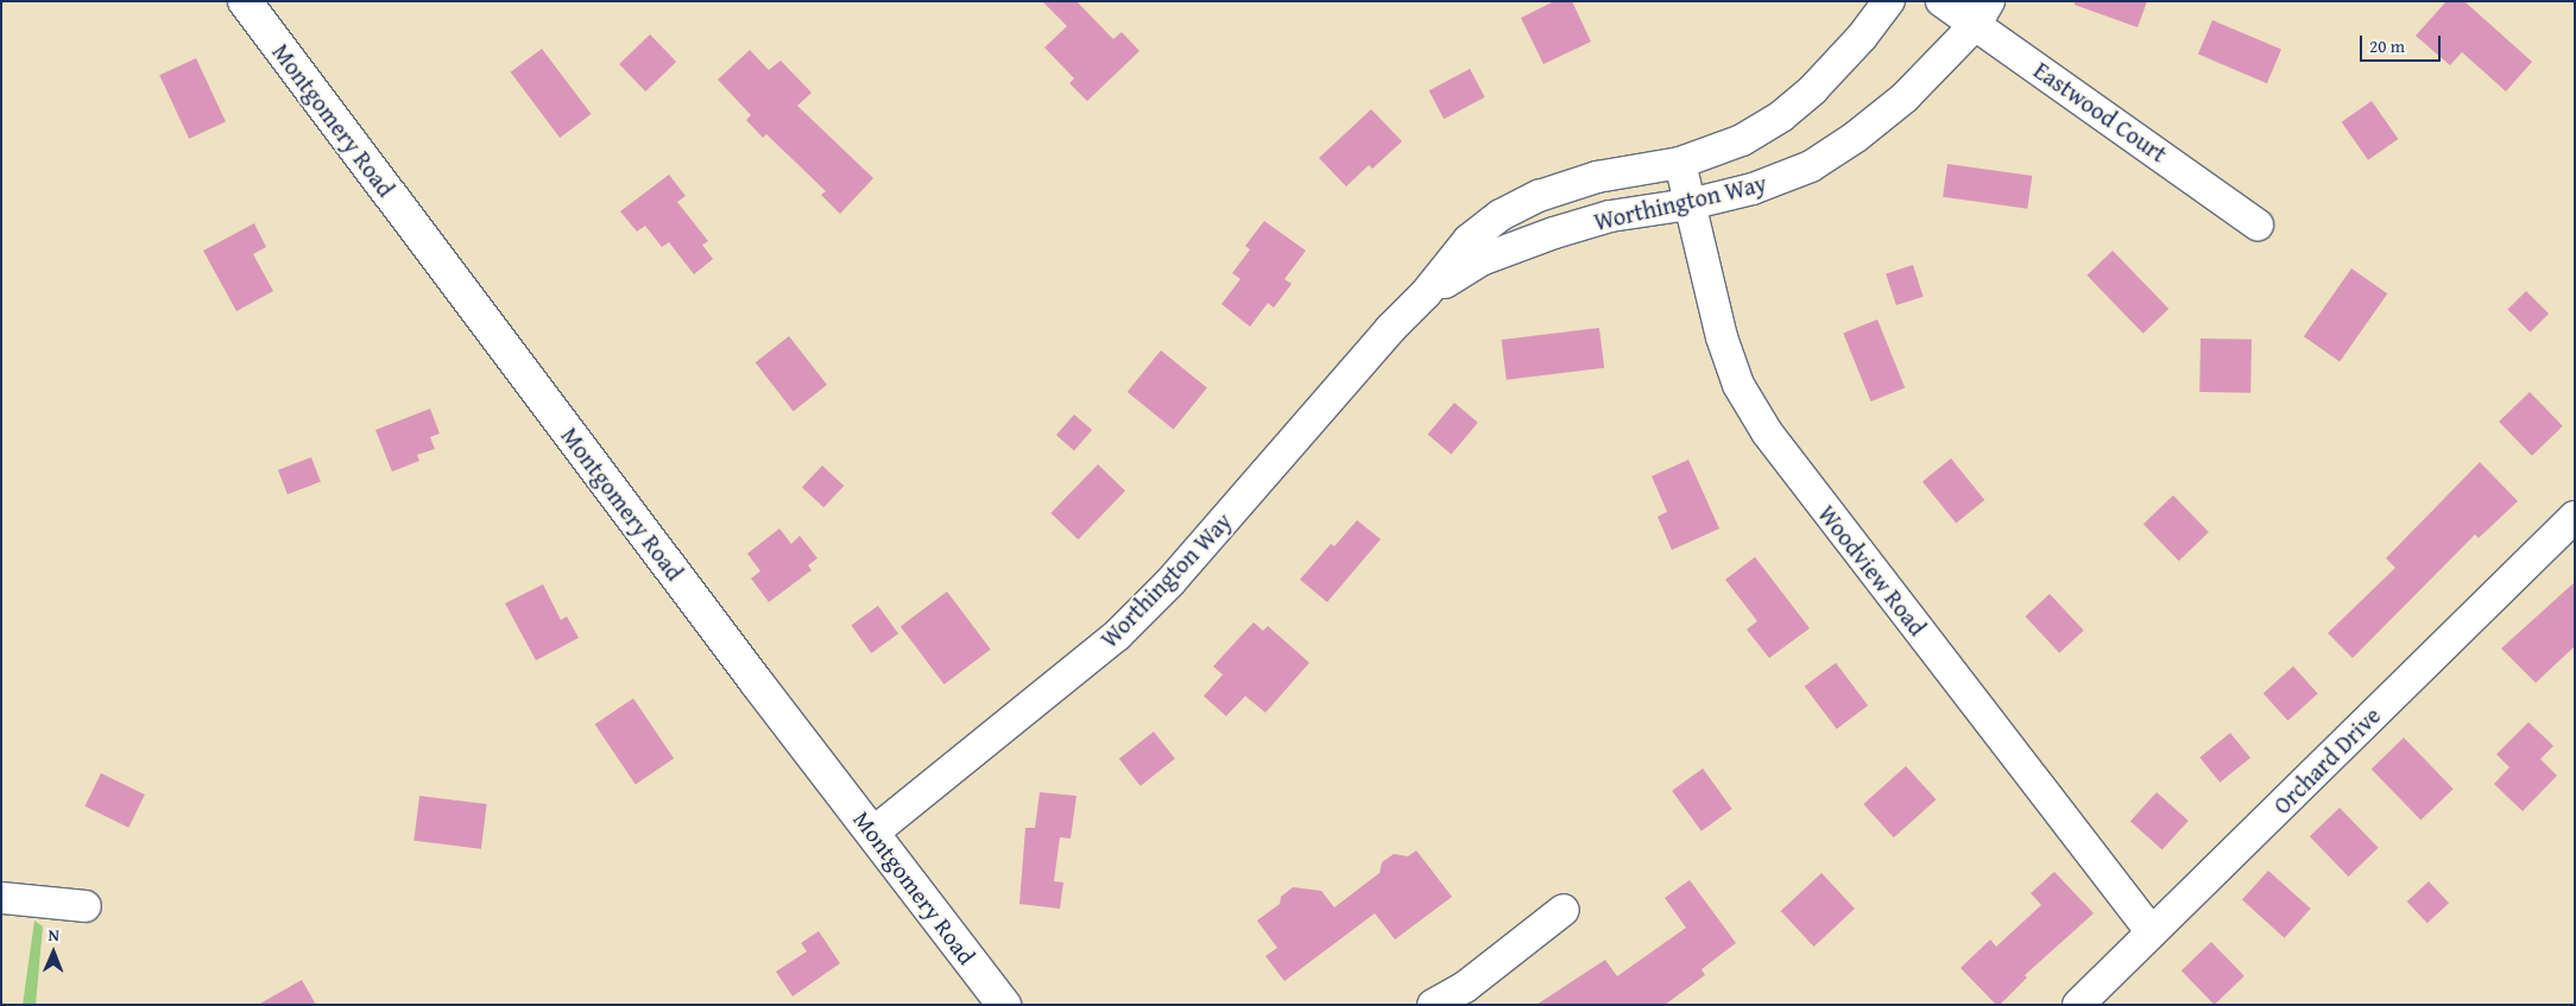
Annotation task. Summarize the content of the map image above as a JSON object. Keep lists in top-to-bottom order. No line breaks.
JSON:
{"streets":{"main road":["Montgomery Road"],"street":["Eastwood Court","Worthington Way","Woodview Road","Orchard Drive"]},"crossings":[["Eastwood Court","Worthington Way"],["Montgomery Road","Worthington Way"],["Worthington Way","Woodview Road"],["Woodview Road","Orchard Drive"]],"scale_bar":"20 m","north":"top"}
